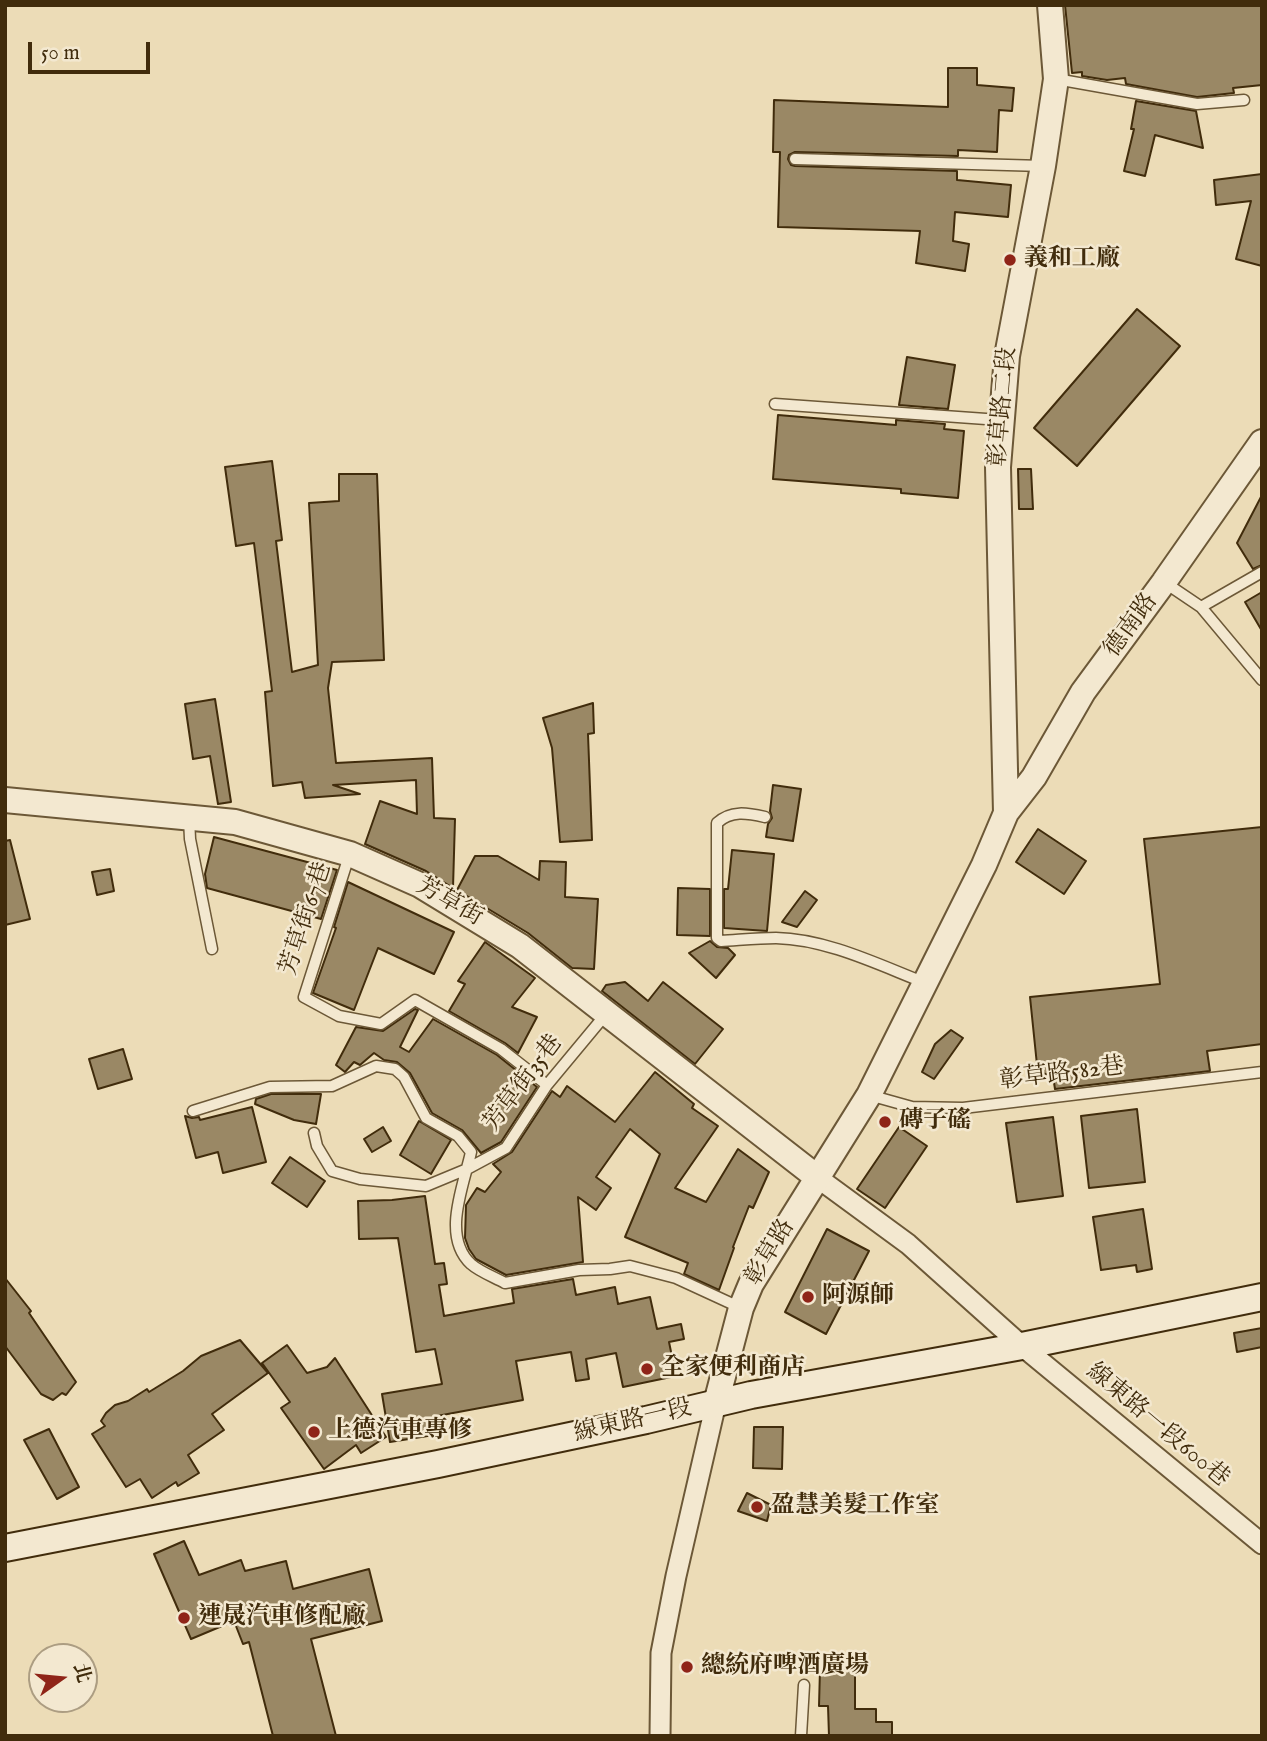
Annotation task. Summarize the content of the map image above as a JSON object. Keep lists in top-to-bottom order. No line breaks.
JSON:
{"streets":{"main road":["線東路一段"],"street":["彰草路二段","德南路","芳草街","彰草路","線東路一段600巷"],"lane":["芳草街67巷","彰草路582巷","芳草街35巷"]},"crossings":[["彰草路二段","德南路"],["彰草路二段","彰草路"],["德南路","彰草路"],["芳草街","芳草街67巷"],["芳草街","芳草街35巷"],["芳草街","彰草路"],["芳草街","線東路一段600巷"],["芳草街67巷","芳草街35巷"],["彰草路582巷","彰草路"],["彰草路","線東路一段"],["彰草路","線東路一段600巷"],["線東路一段","線東路一段600巷"]],"places":["義和工廠","磚子磘","阿源師","全家便利商店","上德汽車專修","盈慧美髮工作室","連晟汽車修配廠","總統府啤酒廣場"],"scale_bar":"50 m","north":"right"}
